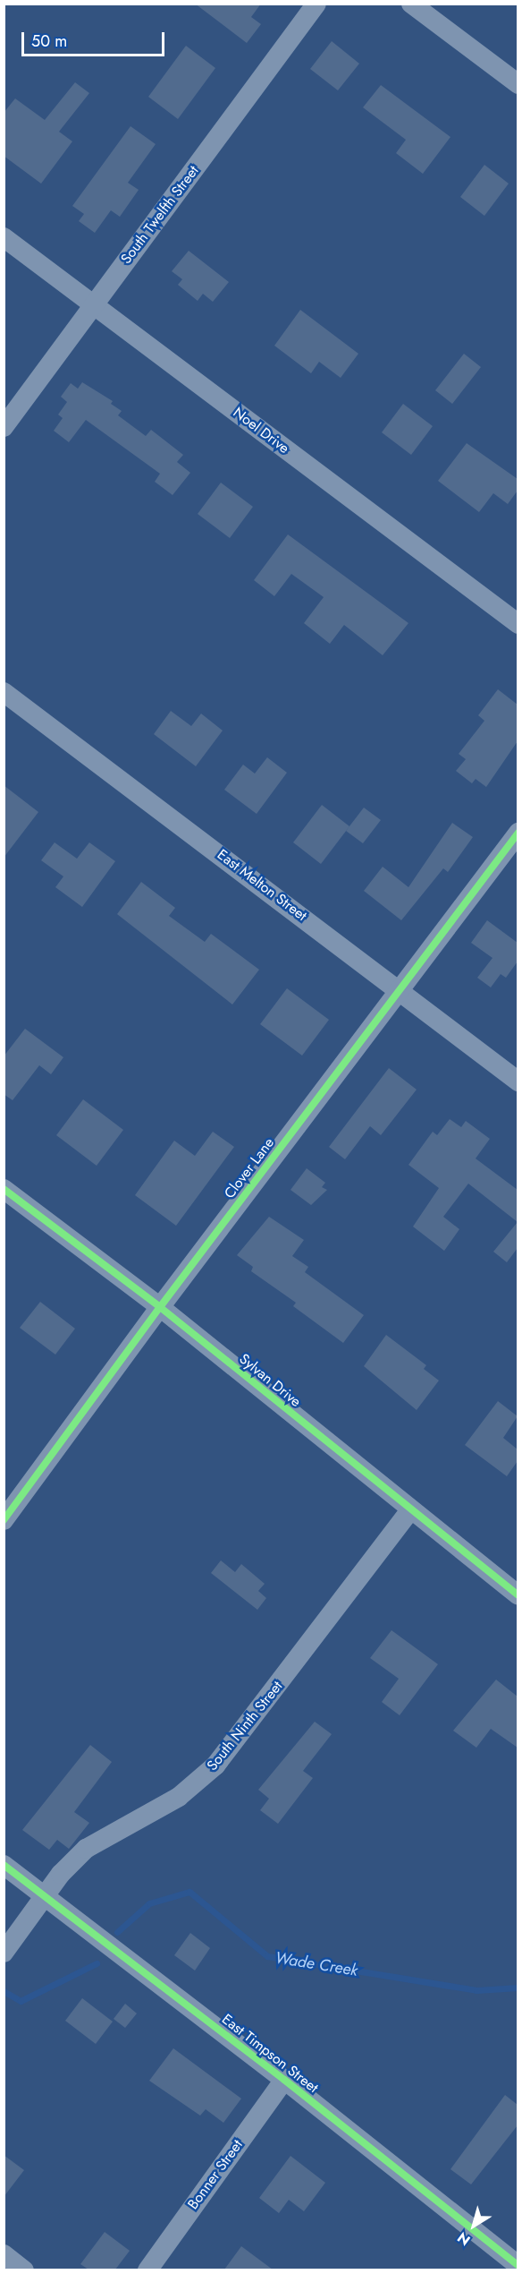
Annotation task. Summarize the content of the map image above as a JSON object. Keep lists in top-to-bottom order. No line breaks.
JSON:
{"streets":{"street":["South Twelfth Street","Noel Drive","East Melton Street","Clover Lane","Sylvan Drive","South Ninth Street","East Timpson Street","Bonner Street"]},"crossings":[["South Twelfth Street","Noel Drive"],["East Melton Street","Clover Lane"],["Clover Lane","Sylvan Drive"],["Sylvan Drive","South Ninth Street"],["South Ninth Street","East Timpson Street"],["East Timpson Street","Bonner Street"]],"water":["Wade Creek"],"scale_bar":"50 m","north":"bottom left"}
